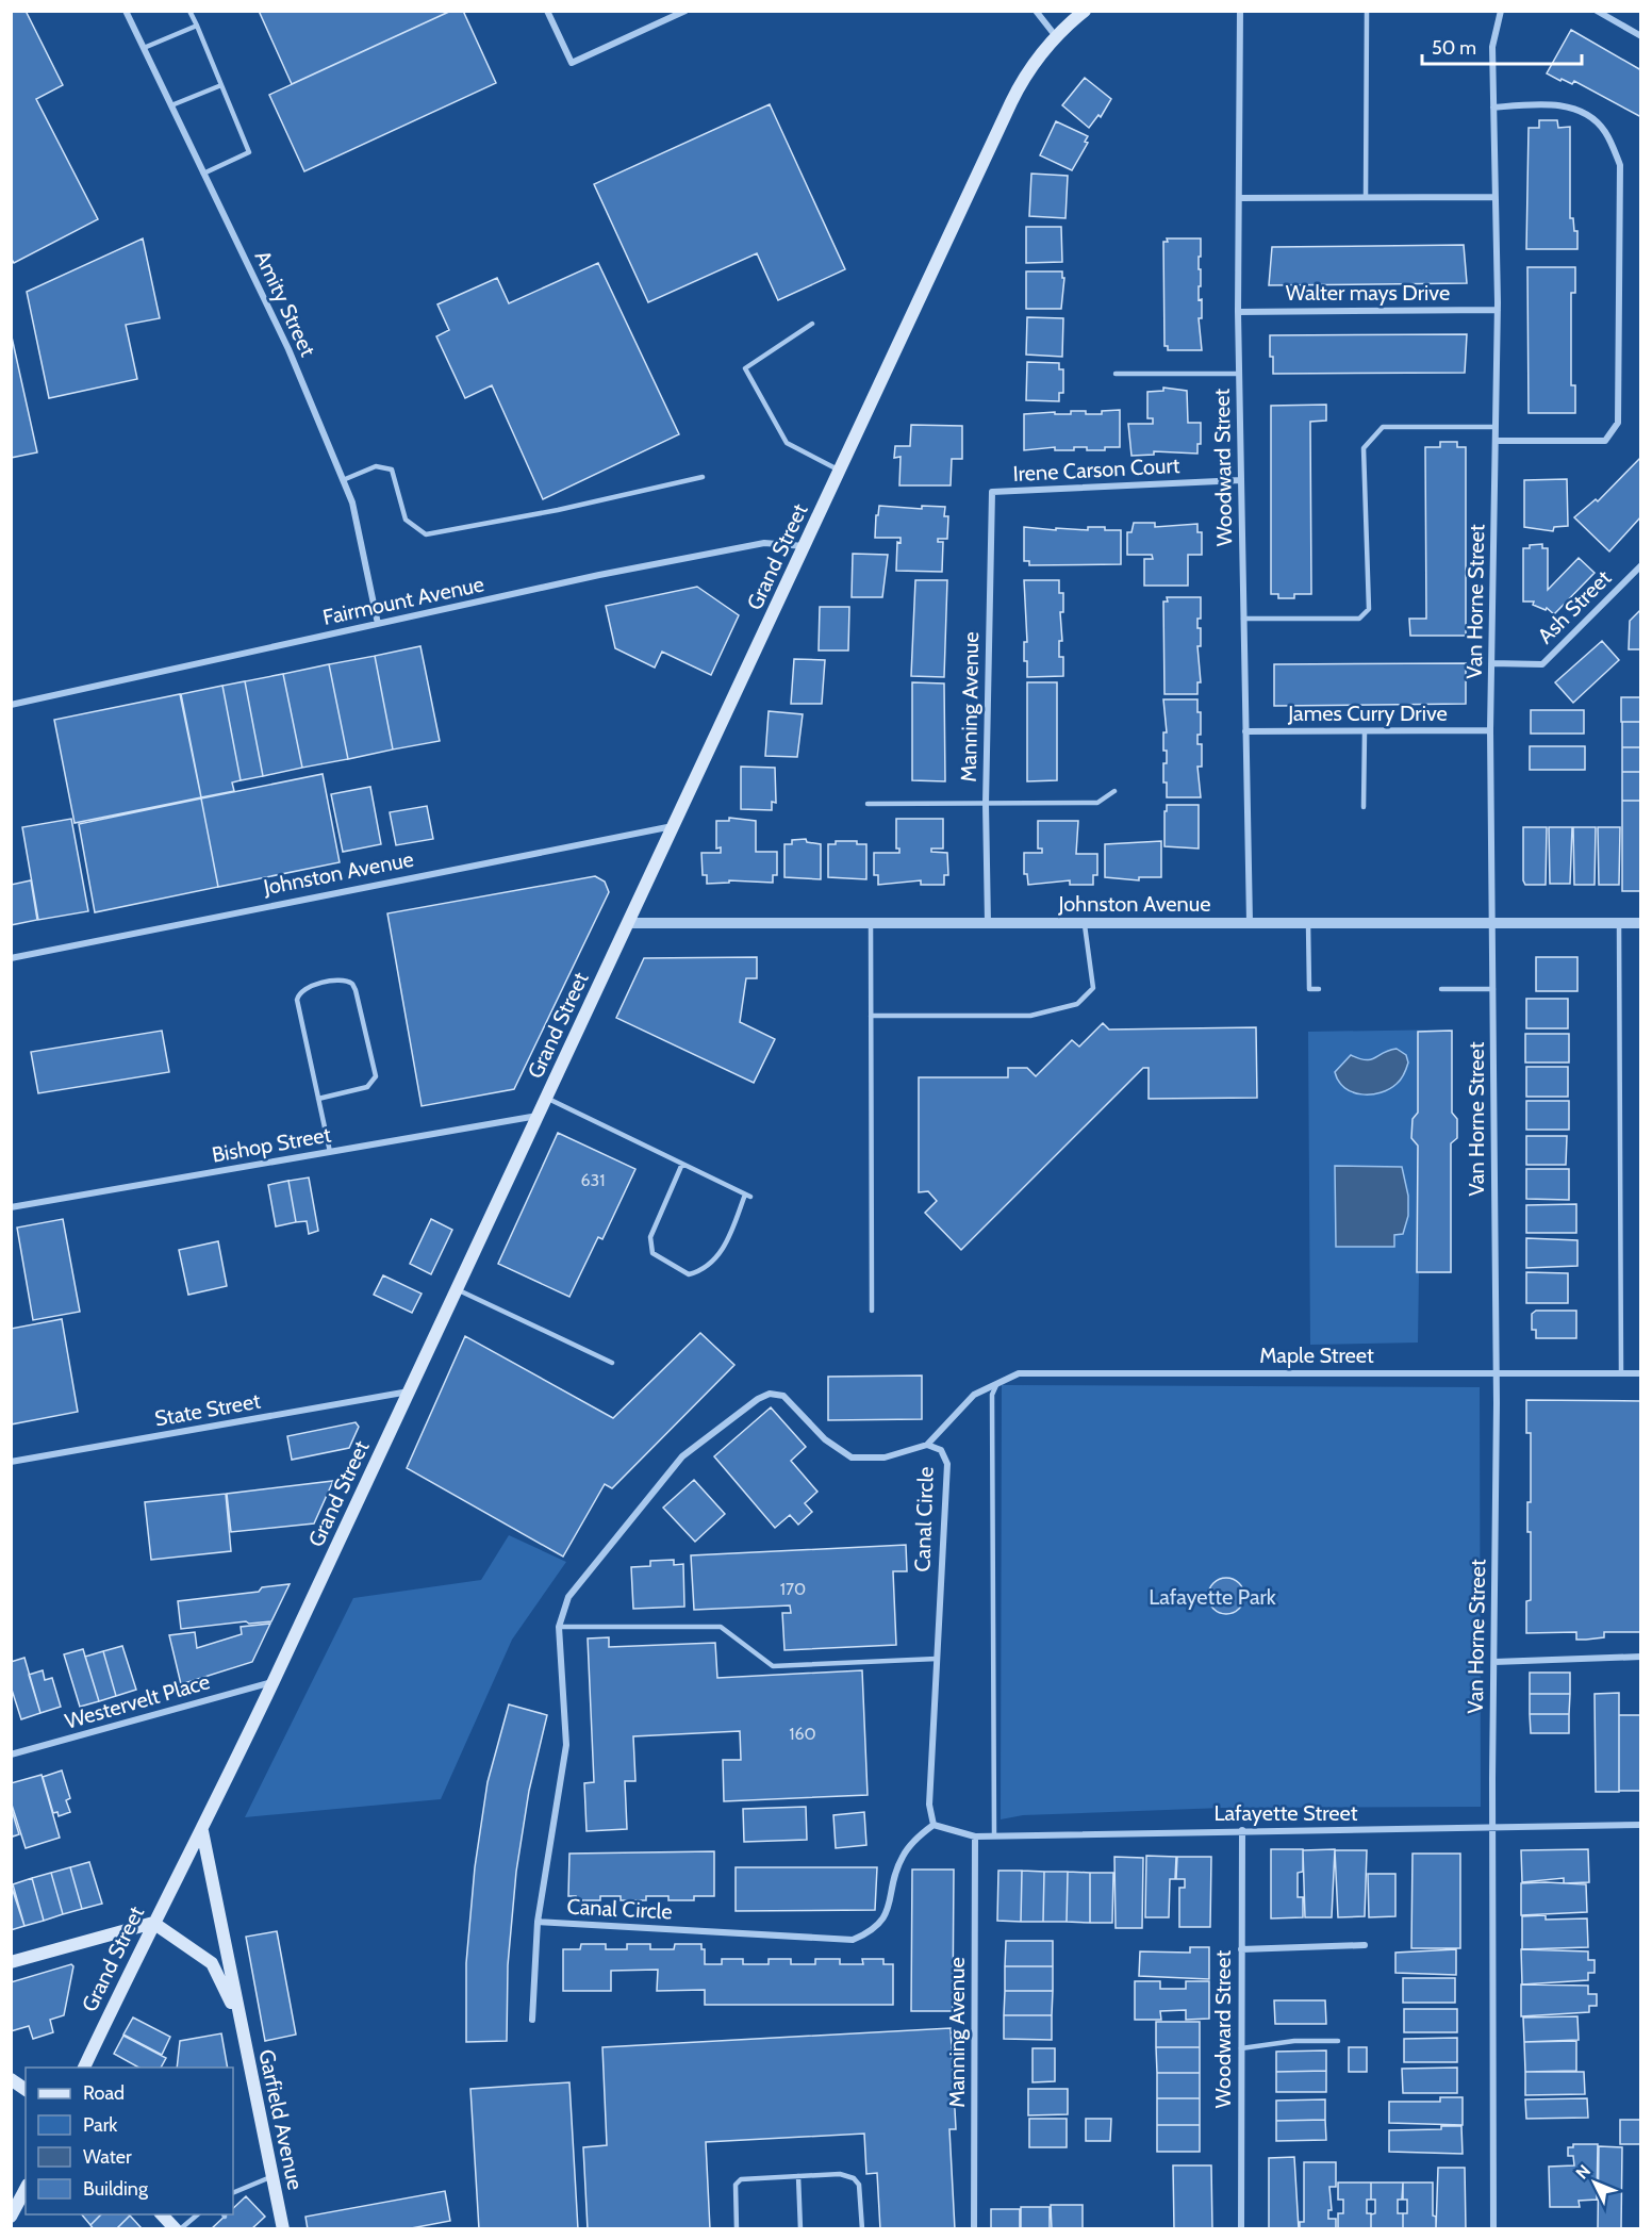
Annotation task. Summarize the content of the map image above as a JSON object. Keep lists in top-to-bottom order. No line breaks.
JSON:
{"streets":{"main road":["Grand Street","Garfield Avenue"],"street":["Walter mays Drive","Amity Street","Woodward Street","Irene Carson Court","Fairmount Avenue","Van Horne Street","Ash Street","Manning Avenue","James Curry Drive","Johnston Avenue","Bishop Street","Maple Street","State Street","Canal Circle","Westervelt Place","Lafayette Street"]},"crossings":[["Walter mays Drive","Woodward Street"],["Walter mays Drive","Van Horne Street"],["Amity Street","Fairmount Avenue"],["Woodward Street","Irene Carson Court"],["Woodward Street","James Curry Drive"],["Woodward Street","Johnston Avenue"],["Woodward Street","Lafayette Street"],["Irene Carson Court","Manning Avenue"],["Grand Street","Fairmount Avenue"],["Grand Street","Johnston Avenue"],["Grand Street","Bishop Street"],["Grand Street","State Street"],["Grand Street","Westervelt Place"],["Grand Street","Garfield Avenue"],["Van Horne Street","Ash Street"],["Van Horne Street","James Curry Drive"],["Van Horne Street","Johnston Avenue"],["Van Horne Street","Maple Street"],["Van Horne Street","Lafayette Street"],["Manning Avenue","Johnston Avenue"],["Manning Avenue","Lafayette Street"],["Maple Street","Canal Circle"],["Canal Circle","Lafayette Street"]],"parks":["Lafayette Park"],"house_numbers":["631","170","160"],"legend":["Road","Park","Water","Building"],"scale_bar":"50 m","north":"top left"}
